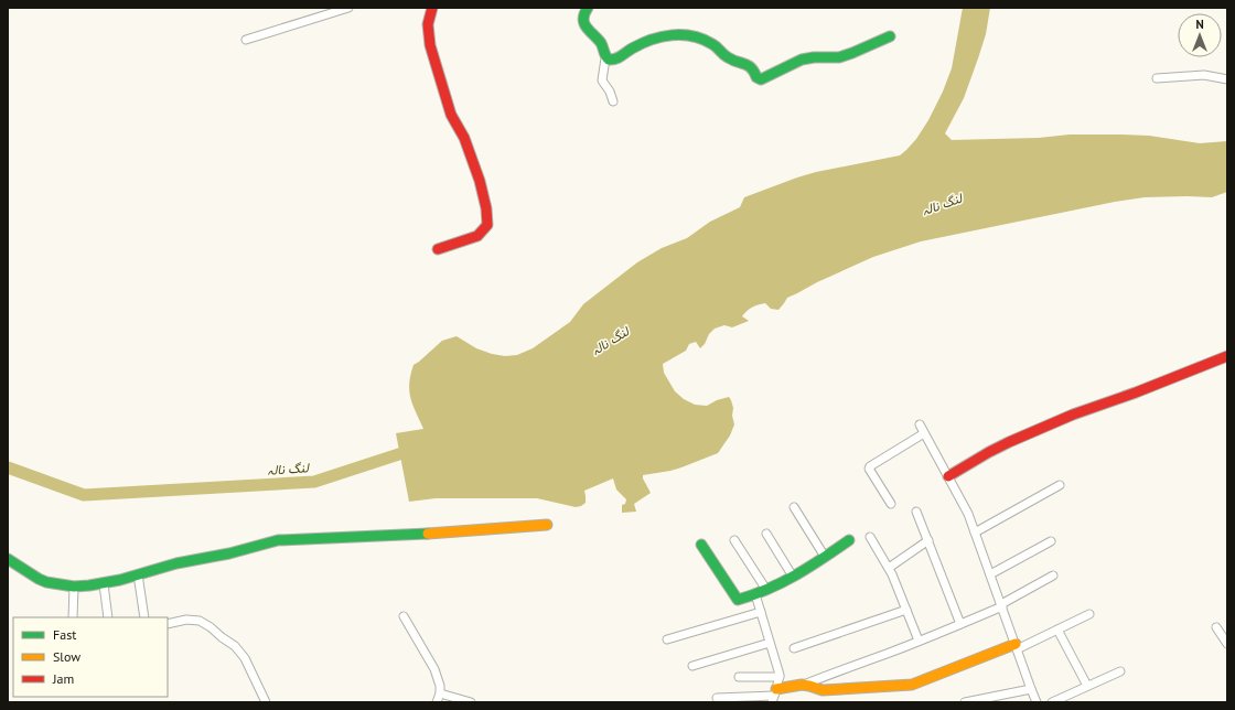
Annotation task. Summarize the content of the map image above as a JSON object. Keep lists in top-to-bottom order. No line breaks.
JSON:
{"water":["لنگ نالہ"],"legend":["Fast","Slow","Jam"],"north":"top"}
